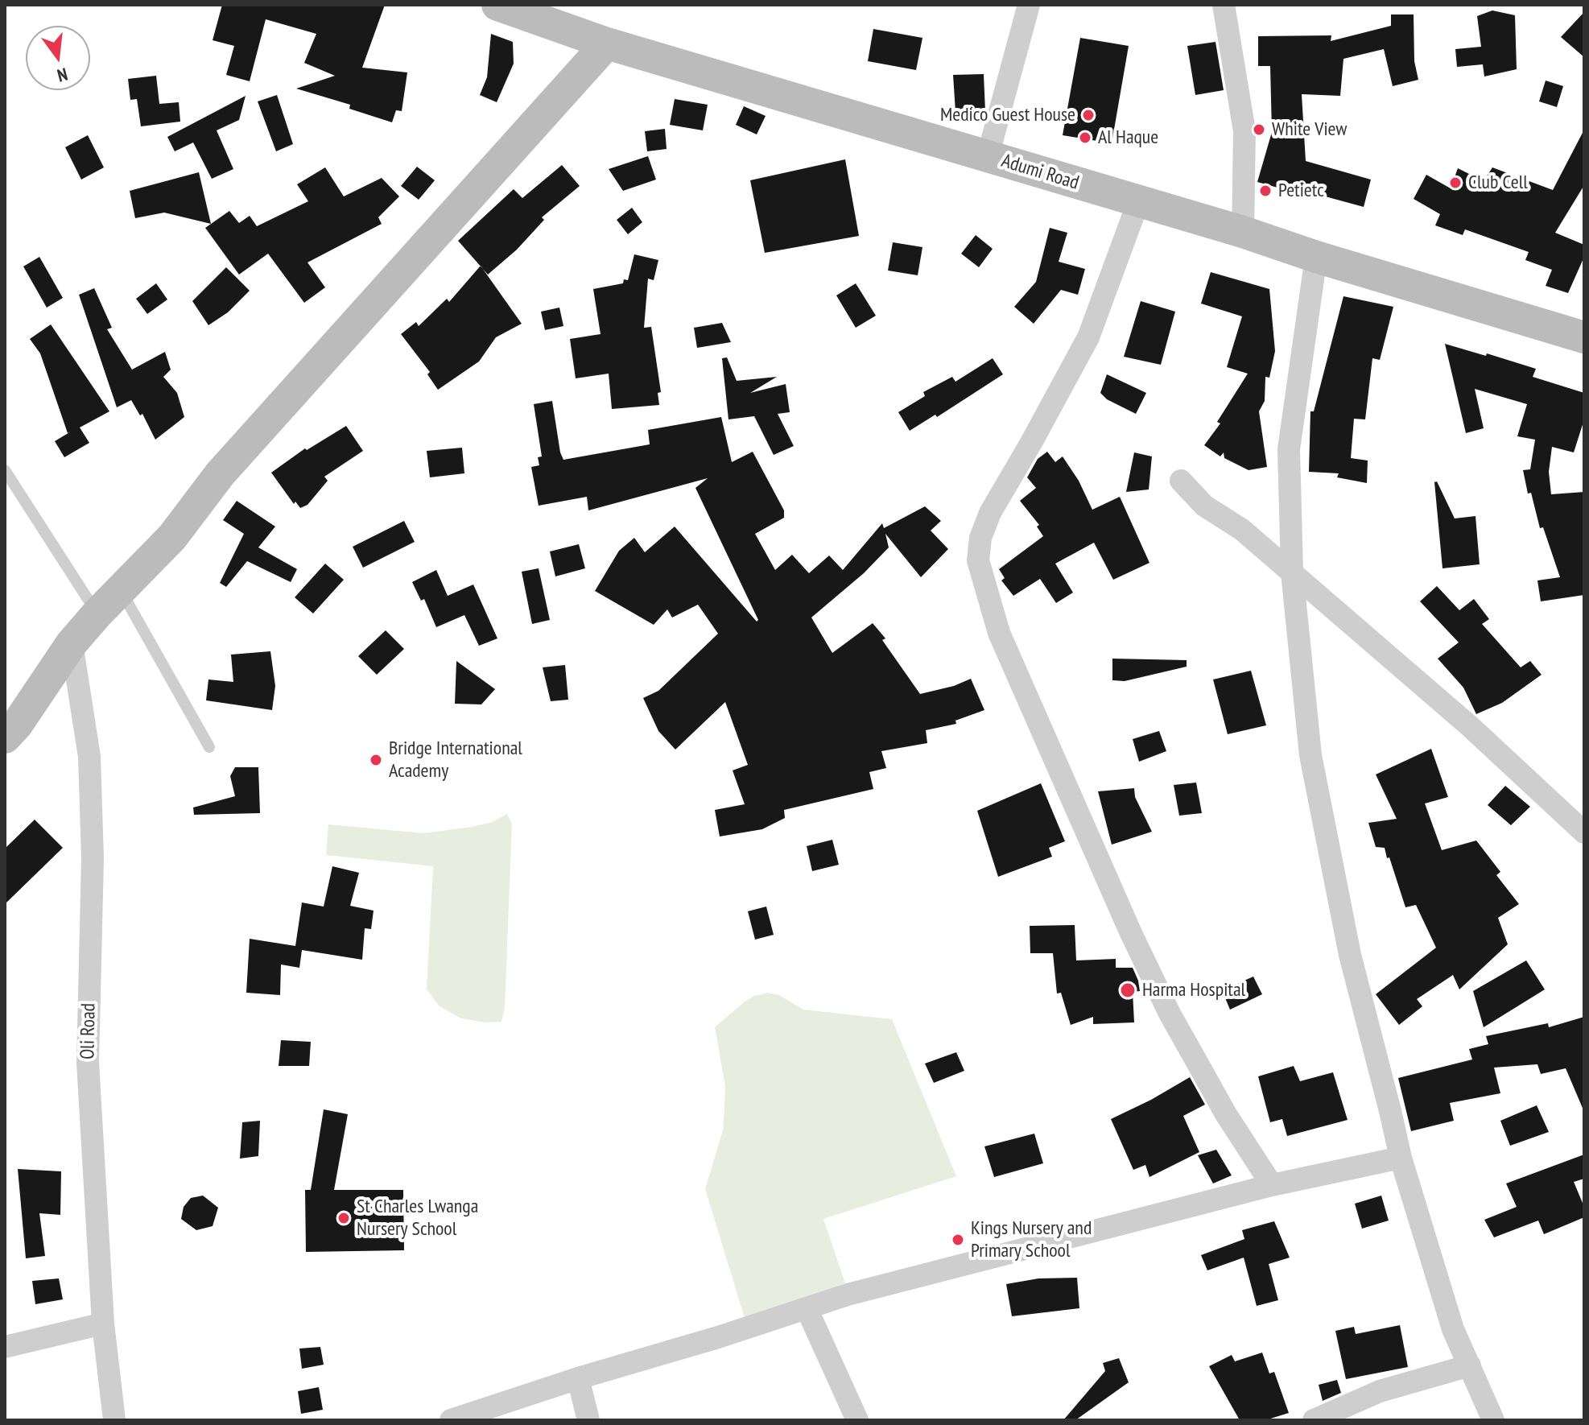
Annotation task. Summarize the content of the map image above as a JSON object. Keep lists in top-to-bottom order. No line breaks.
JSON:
{"streets":{"main road":["Adumi Road"],"street":["Oli Road"]},"places":["Medico Guest House","White View","Al Haque","Club Cell","Petietc","Bridge International Academy","Harma Hospital","St Charles Lwanga Nursery School","Kings Nursery and Primary School"],"north":"bottom"}
